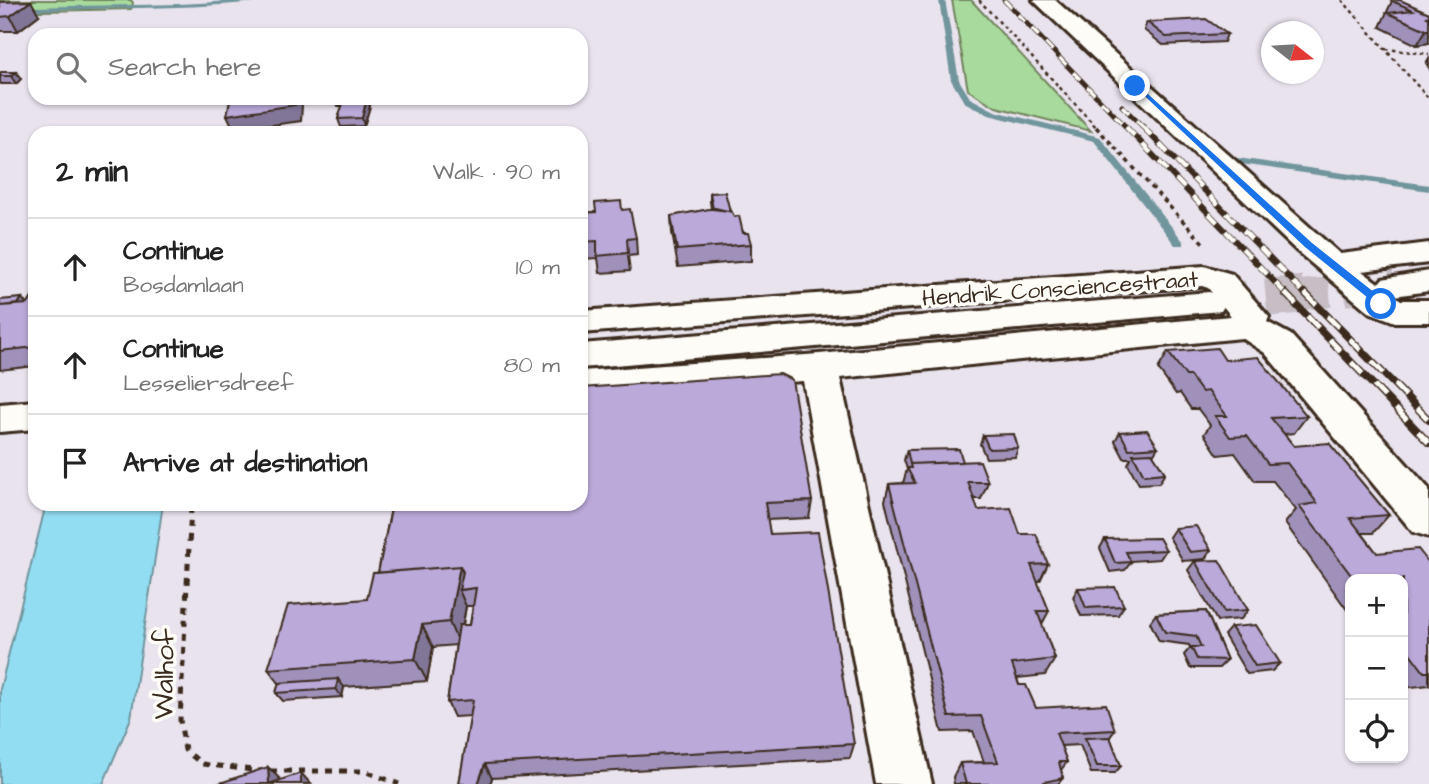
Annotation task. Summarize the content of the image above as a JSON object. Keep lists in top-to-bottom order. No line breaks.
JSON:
{"streets":{"street":["Hendrik Consciencestraat"],"path":["Walhof"]},"north":"right","page":{"search":"Search here","heading":["2 min","Walk · 90 m"],"list":[["Continue","Bosdamlaan","10 m"],["Continue","Lesseliersdreef","80 m"],"Arrive at destination"],"map_buttons":["+","−"]}}
